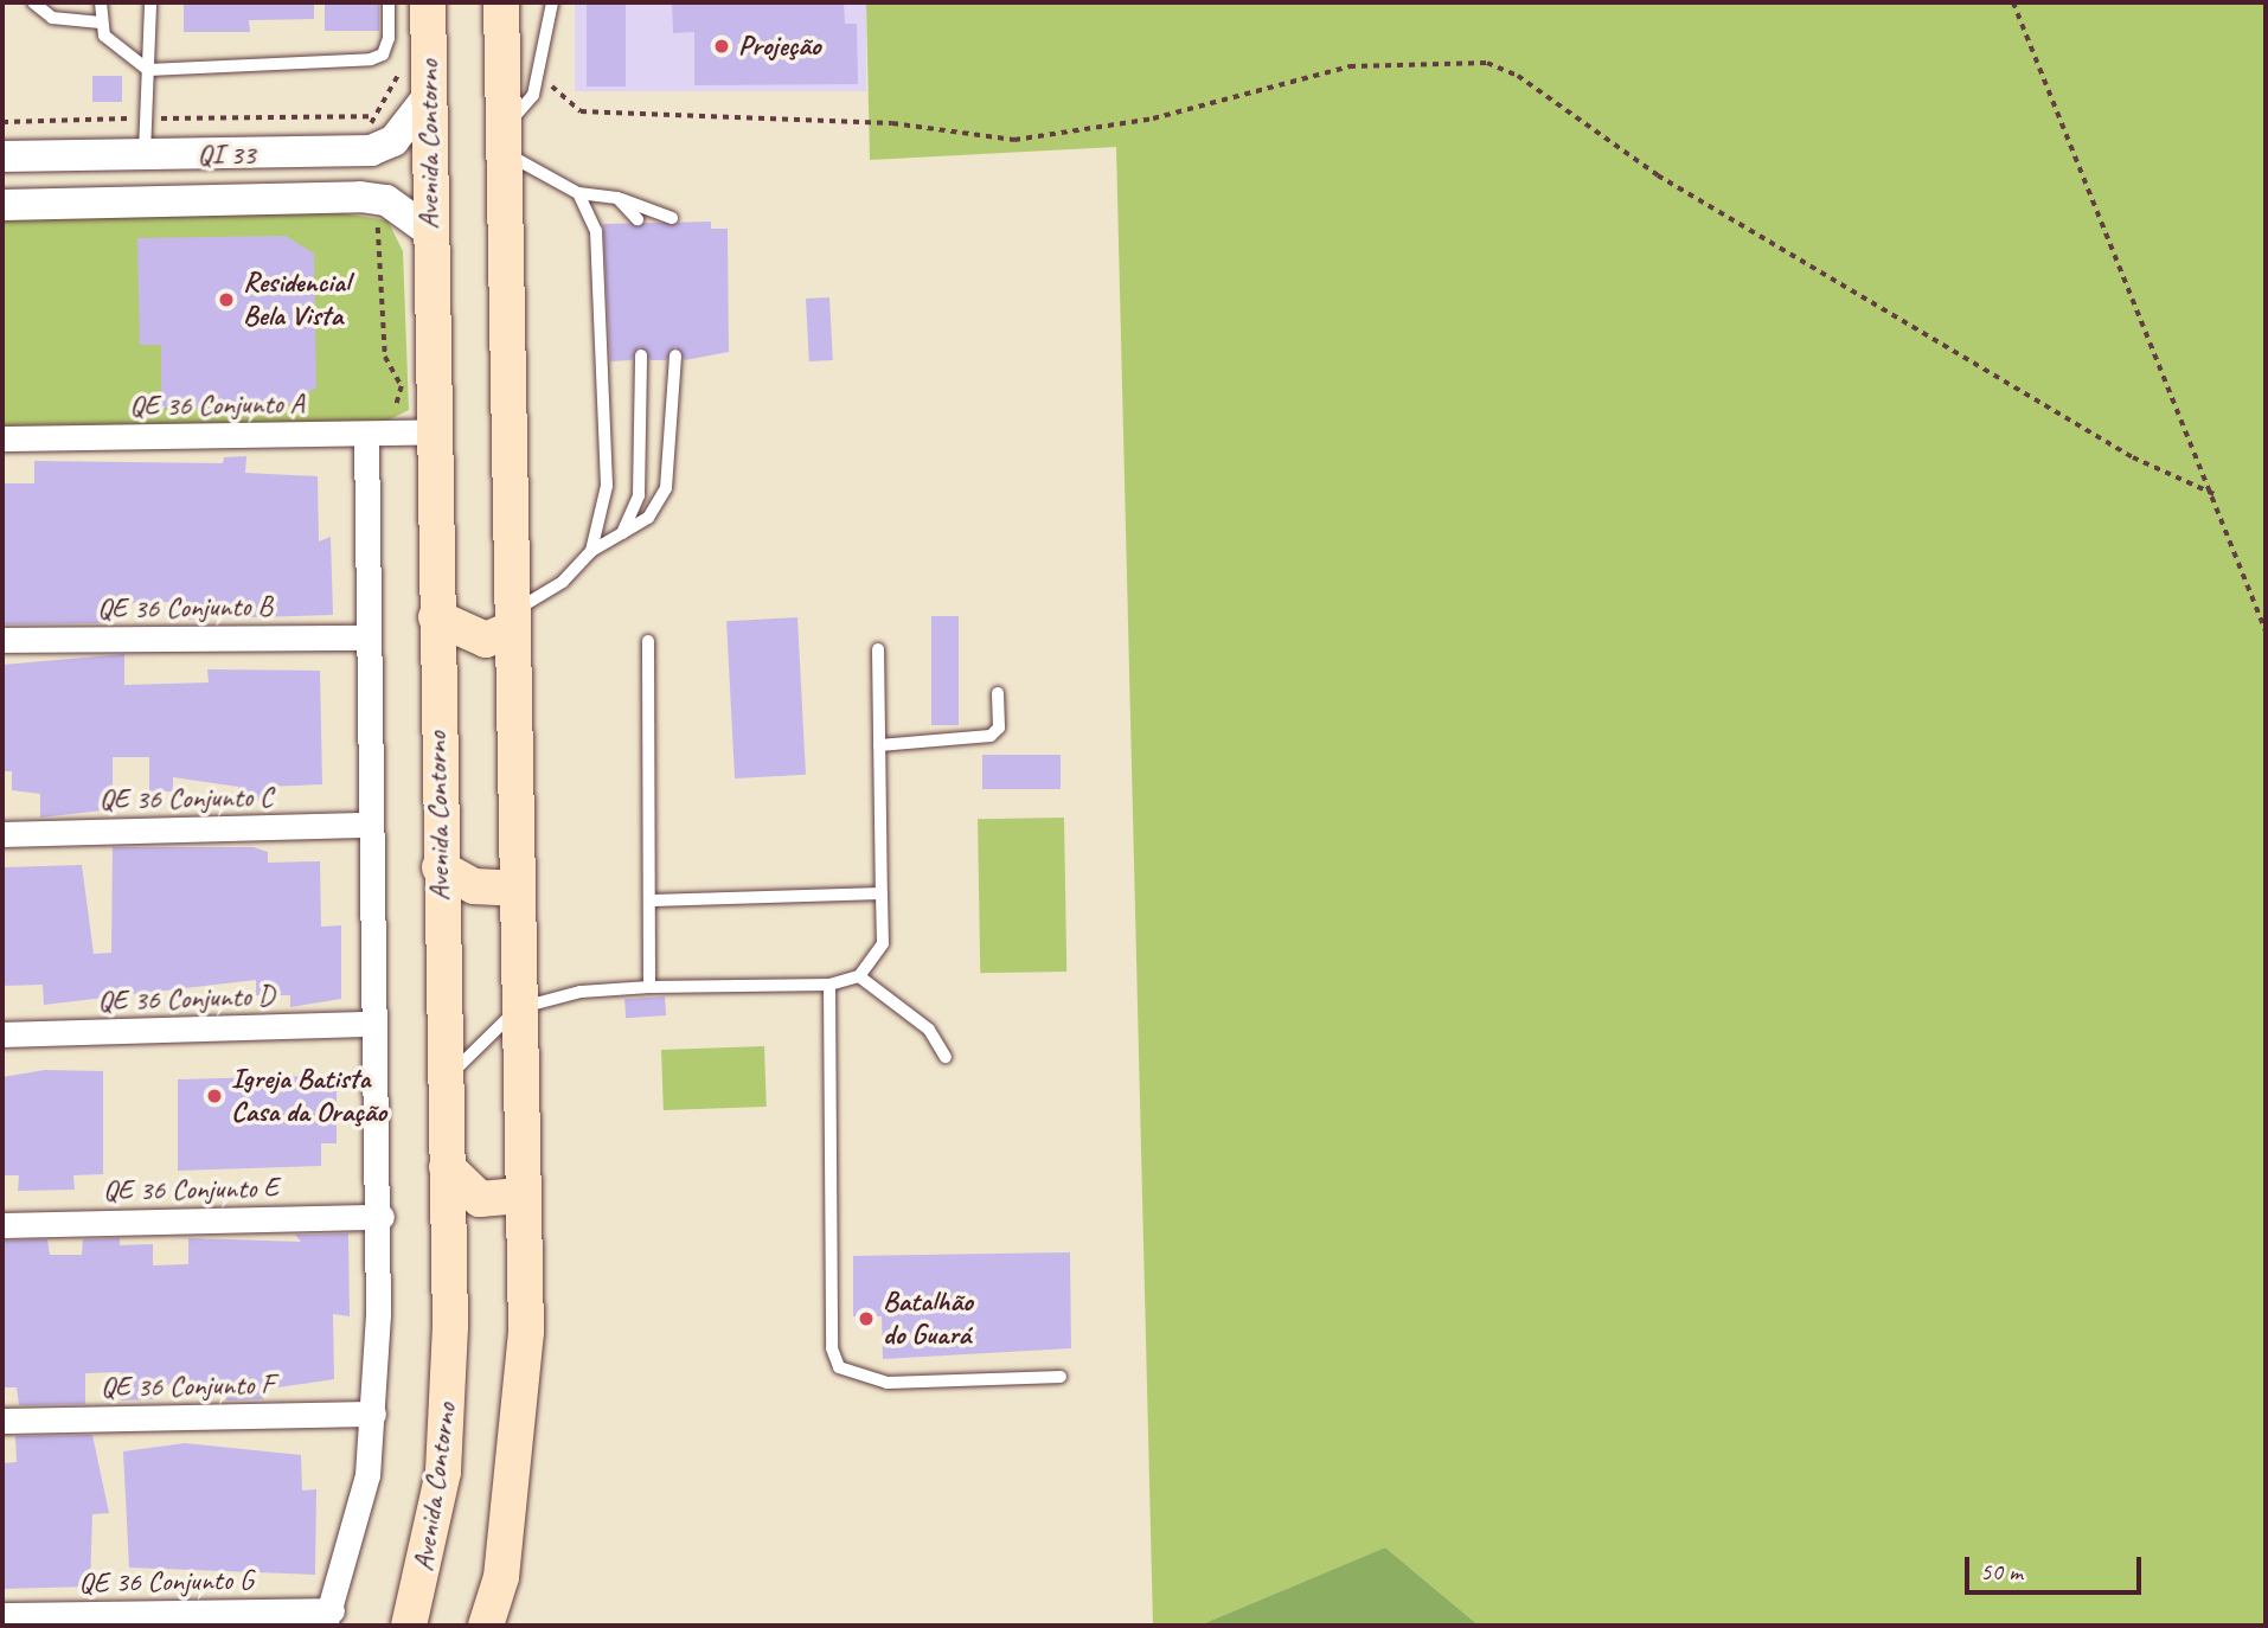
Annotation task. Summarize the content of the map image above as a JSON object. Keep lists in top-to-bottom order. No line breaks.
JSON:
{"streets":{"main road":["Avenida Contorno"],"street":["QI 33","QE 36 Conjunto A","QE 36 Conjunto B","QE 36 Conjunto C","QE 36 Conjunto D","QE 36 Conjunto E","QE 36 Conjunto F","QE 36 Conjunto G"]},"crossings":[["Avenida Contorno","QI 33"],["Avenida Contorno","QE 36 Conjunto A"]],"places":["Projeção","Residencial Bela Vista","Igreja Batista Casa da Oração","Batalhão do Guará"],"scale_bar":"50 m"}
